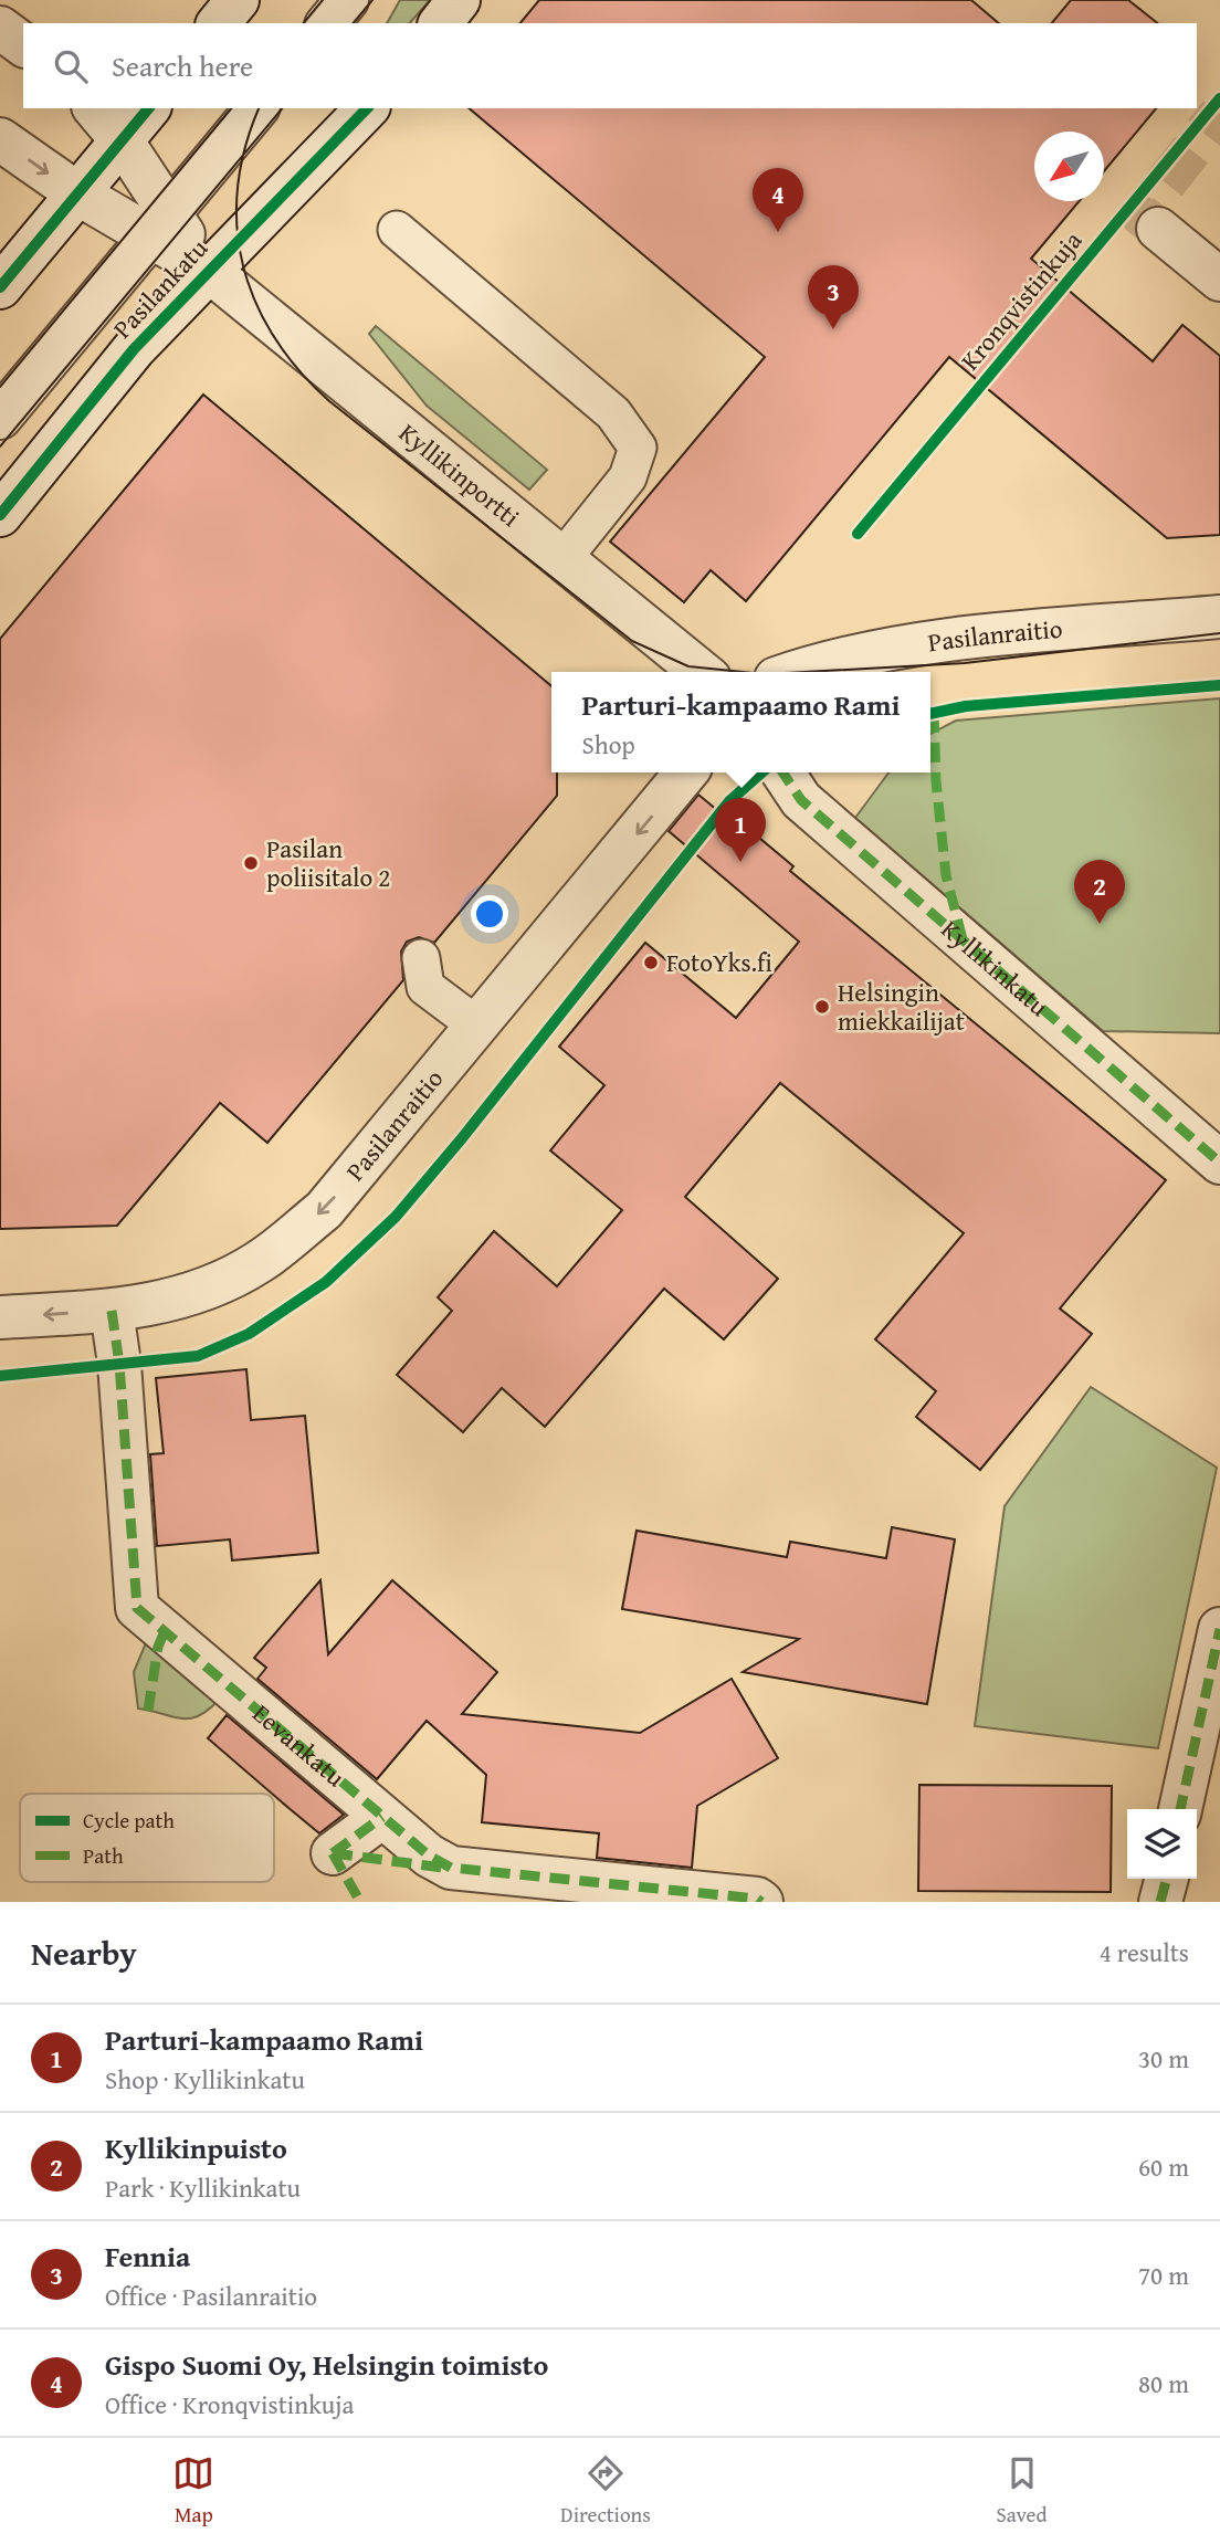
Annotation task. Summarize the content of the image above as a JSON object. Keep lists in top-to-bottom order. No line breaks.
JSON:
{"streets":{"street":["Pasilankatu","Kyllikinportti","Pasilanraitio","Kyllikinkatu","Eevankatu"],"cycle path":["Kronqvistinkuja"]},"crossings":[["Pasilankatu","Kyllikinportti"],["Pasilanraitio","Eevankatu"]],"one_way":["Pasilanraitio"],"places":["Pasilan poliisitalo 2","FotoYks.fi","Helsingin miekkailijat"],"legend":["Cycle path","Path"],"north":"bottom left","page":{"search":"Search here","pins":["4","3","1","2"],"popup":["Parturi-kampaamo Rami","Shop"],"heading":["Nearby","4 results"],"list":[{"mark":"1","name":"Parturi-kampaamo Rami","note":"Shop · Kyllikinkatu","value":"30 m"},{"mark":"2","name":"Kyllikinpuisto","note":"Park · Kyllikinkatu","value":"60 m"},{"mark":"3","name":"Fennia","note":"Office · Pasilanraitio","value":"70 m"},{"mark":"4","name":"Gispo Suomi Oy, Helsingin toimisto","note":"Office · Kronqvistinkuja","value":"80 m"}],"nav":["Map","Directions","Saved"]}}
